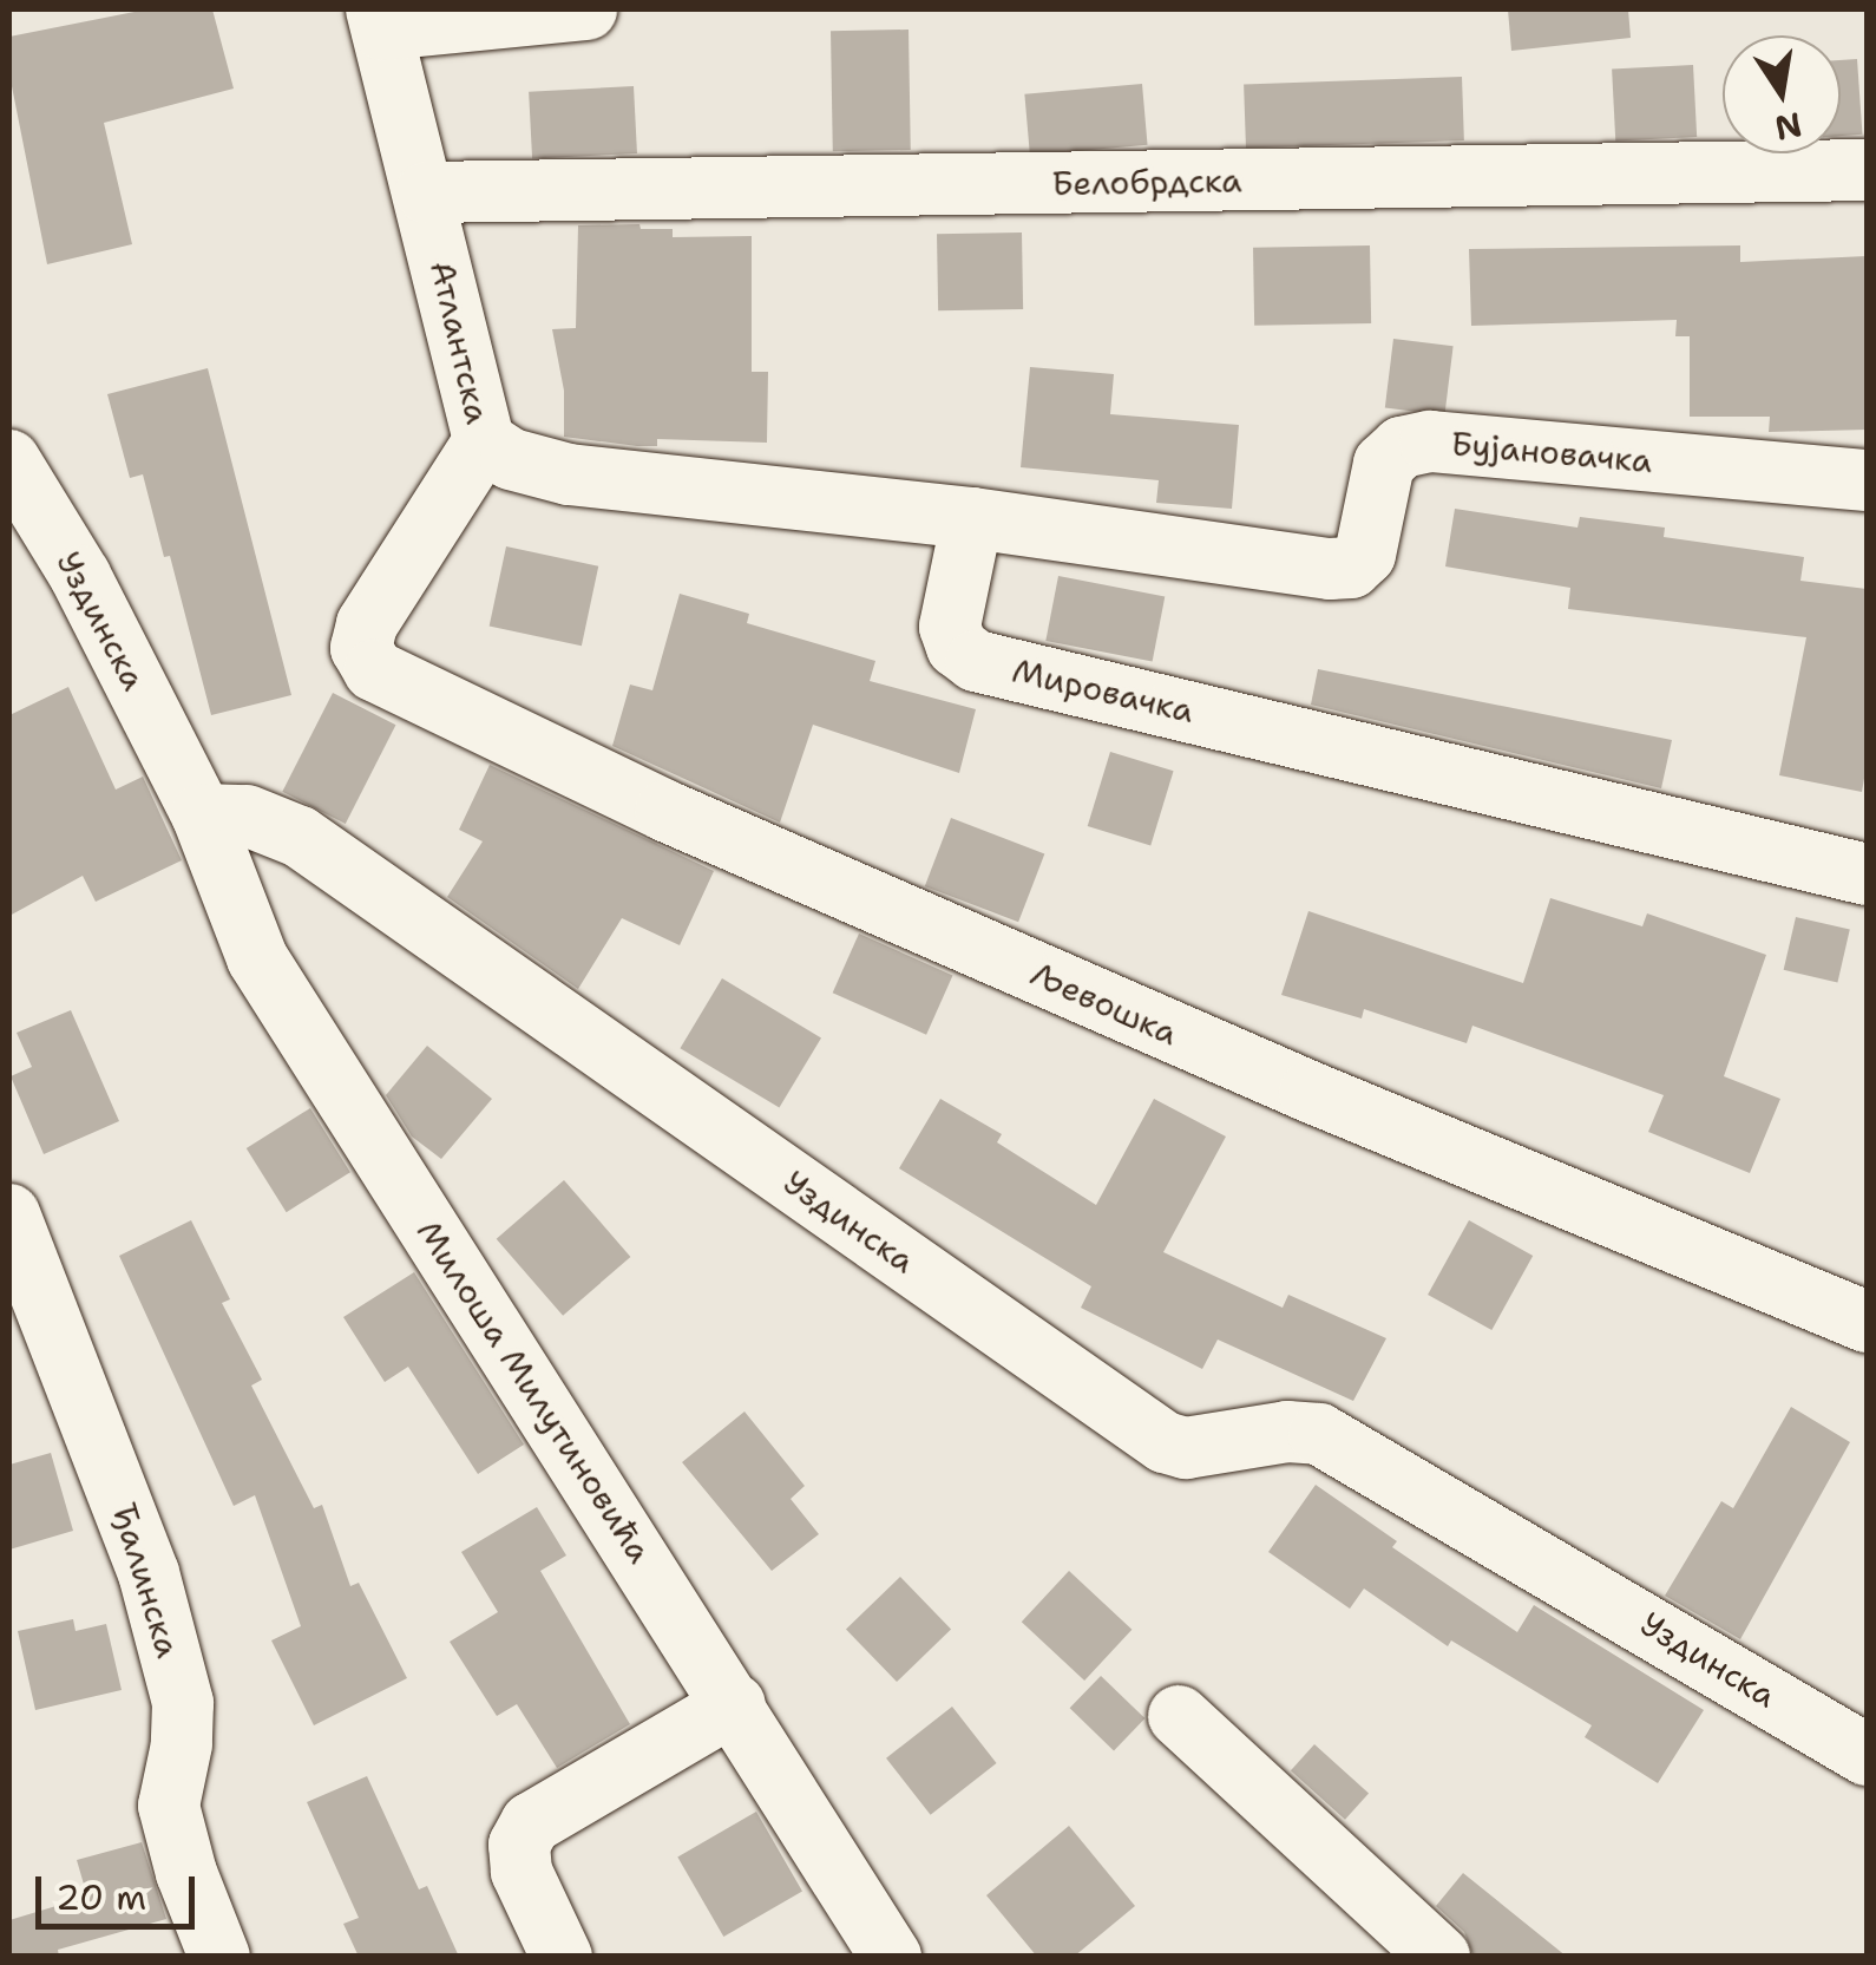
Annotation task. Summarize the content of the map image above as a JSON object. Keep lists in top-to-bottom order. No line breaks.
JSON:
{"streets":{"street":["Белобрдска","Атлантска","Бујановачка","Уздинска","Мировачка","Љевошка","Милоша Милутиновића","Ђалинска"]},"crossings":[["Белобрдска","Атлантска"],["Атлантска","Љевошка"],["Бујановачка","Мировачка"],["Уздинска","Милоша Милутиновића"]],"scale_bar":"20 m","north":"bottom"}
